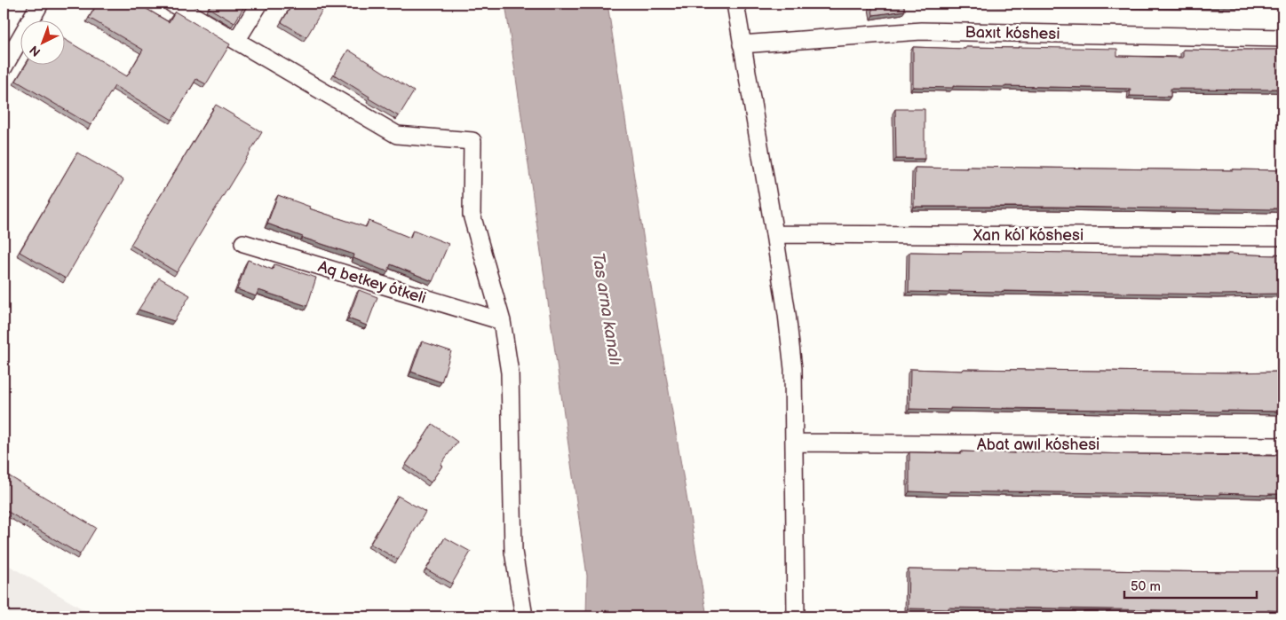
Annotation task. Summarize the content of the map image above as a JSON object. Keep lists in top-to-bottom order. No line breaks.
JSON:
{"streets":{"street":["Baxıt kóshesi","Xan kól kóshesi","Aq betkey ótkeli","Abat awıl kóshesi"]},"water":["Tas arna kanalı"],"scale_bar":"50 m","north":"bottom left"}
